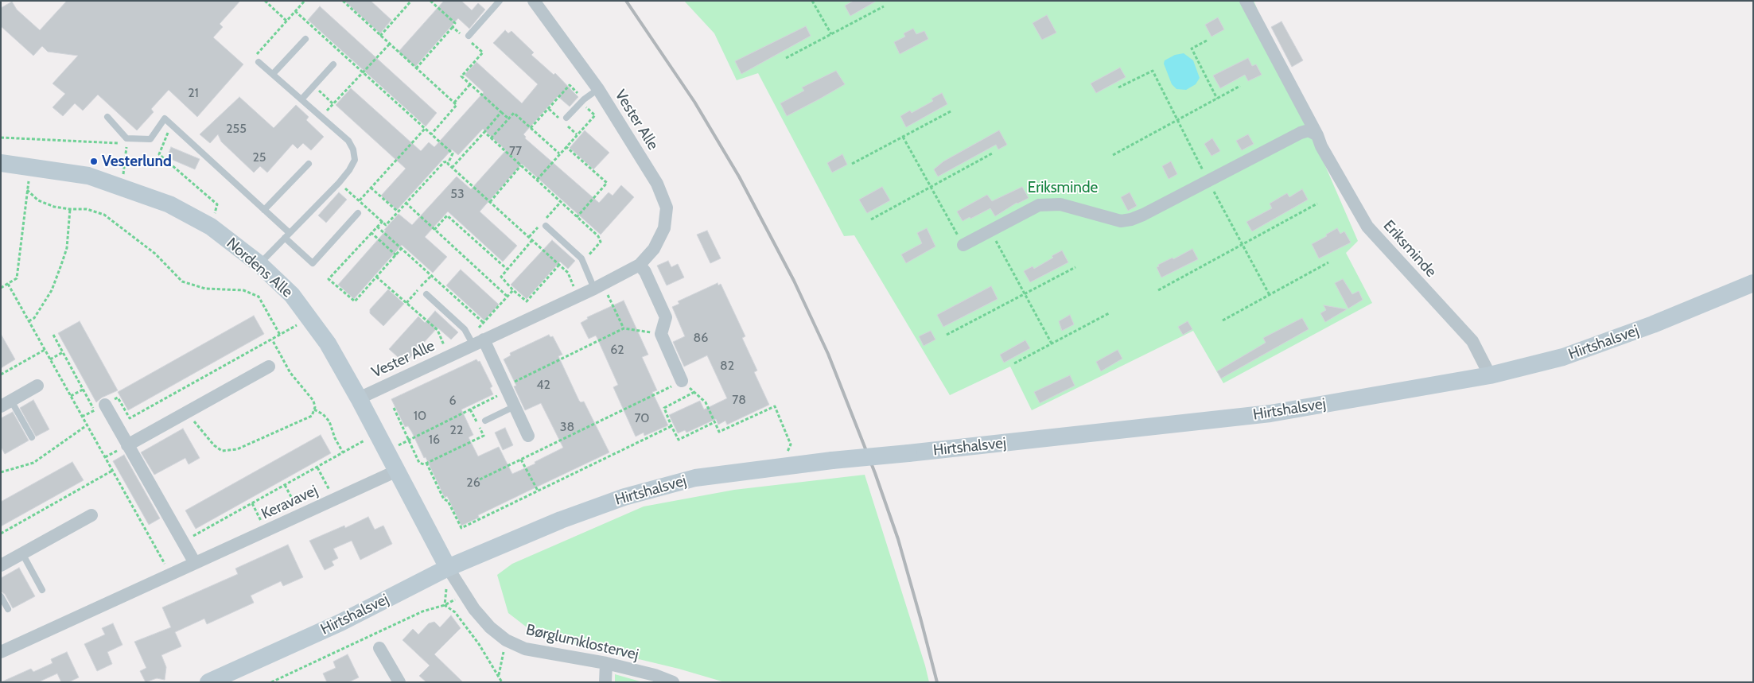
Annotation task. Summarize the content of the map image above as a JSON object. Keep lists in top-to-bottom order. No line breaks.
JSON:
{"streets":{"street":["Vester Alle","Eriksminde","Nordens Alle","Hirtshalsvej","Keravavej","Børglumklostervej"]},"crossings":[["Vester Alle","Nordens Alle"],["Eriksminde","Hirtshalsvej"],["Nordens Alle","Hirtshalsvej"],["Nordens Alle","Keravavej"],["Nordens Alle","Børglumklostervej"],["Hirtshalsvej","Børglumklostervej"]],"parks":["Eriksminde"],"places":["Vesterlund"],"house_numbers":["21","255","77","25","53","86","62","82","42","78","6","10","70","38","22","16","26"]}
